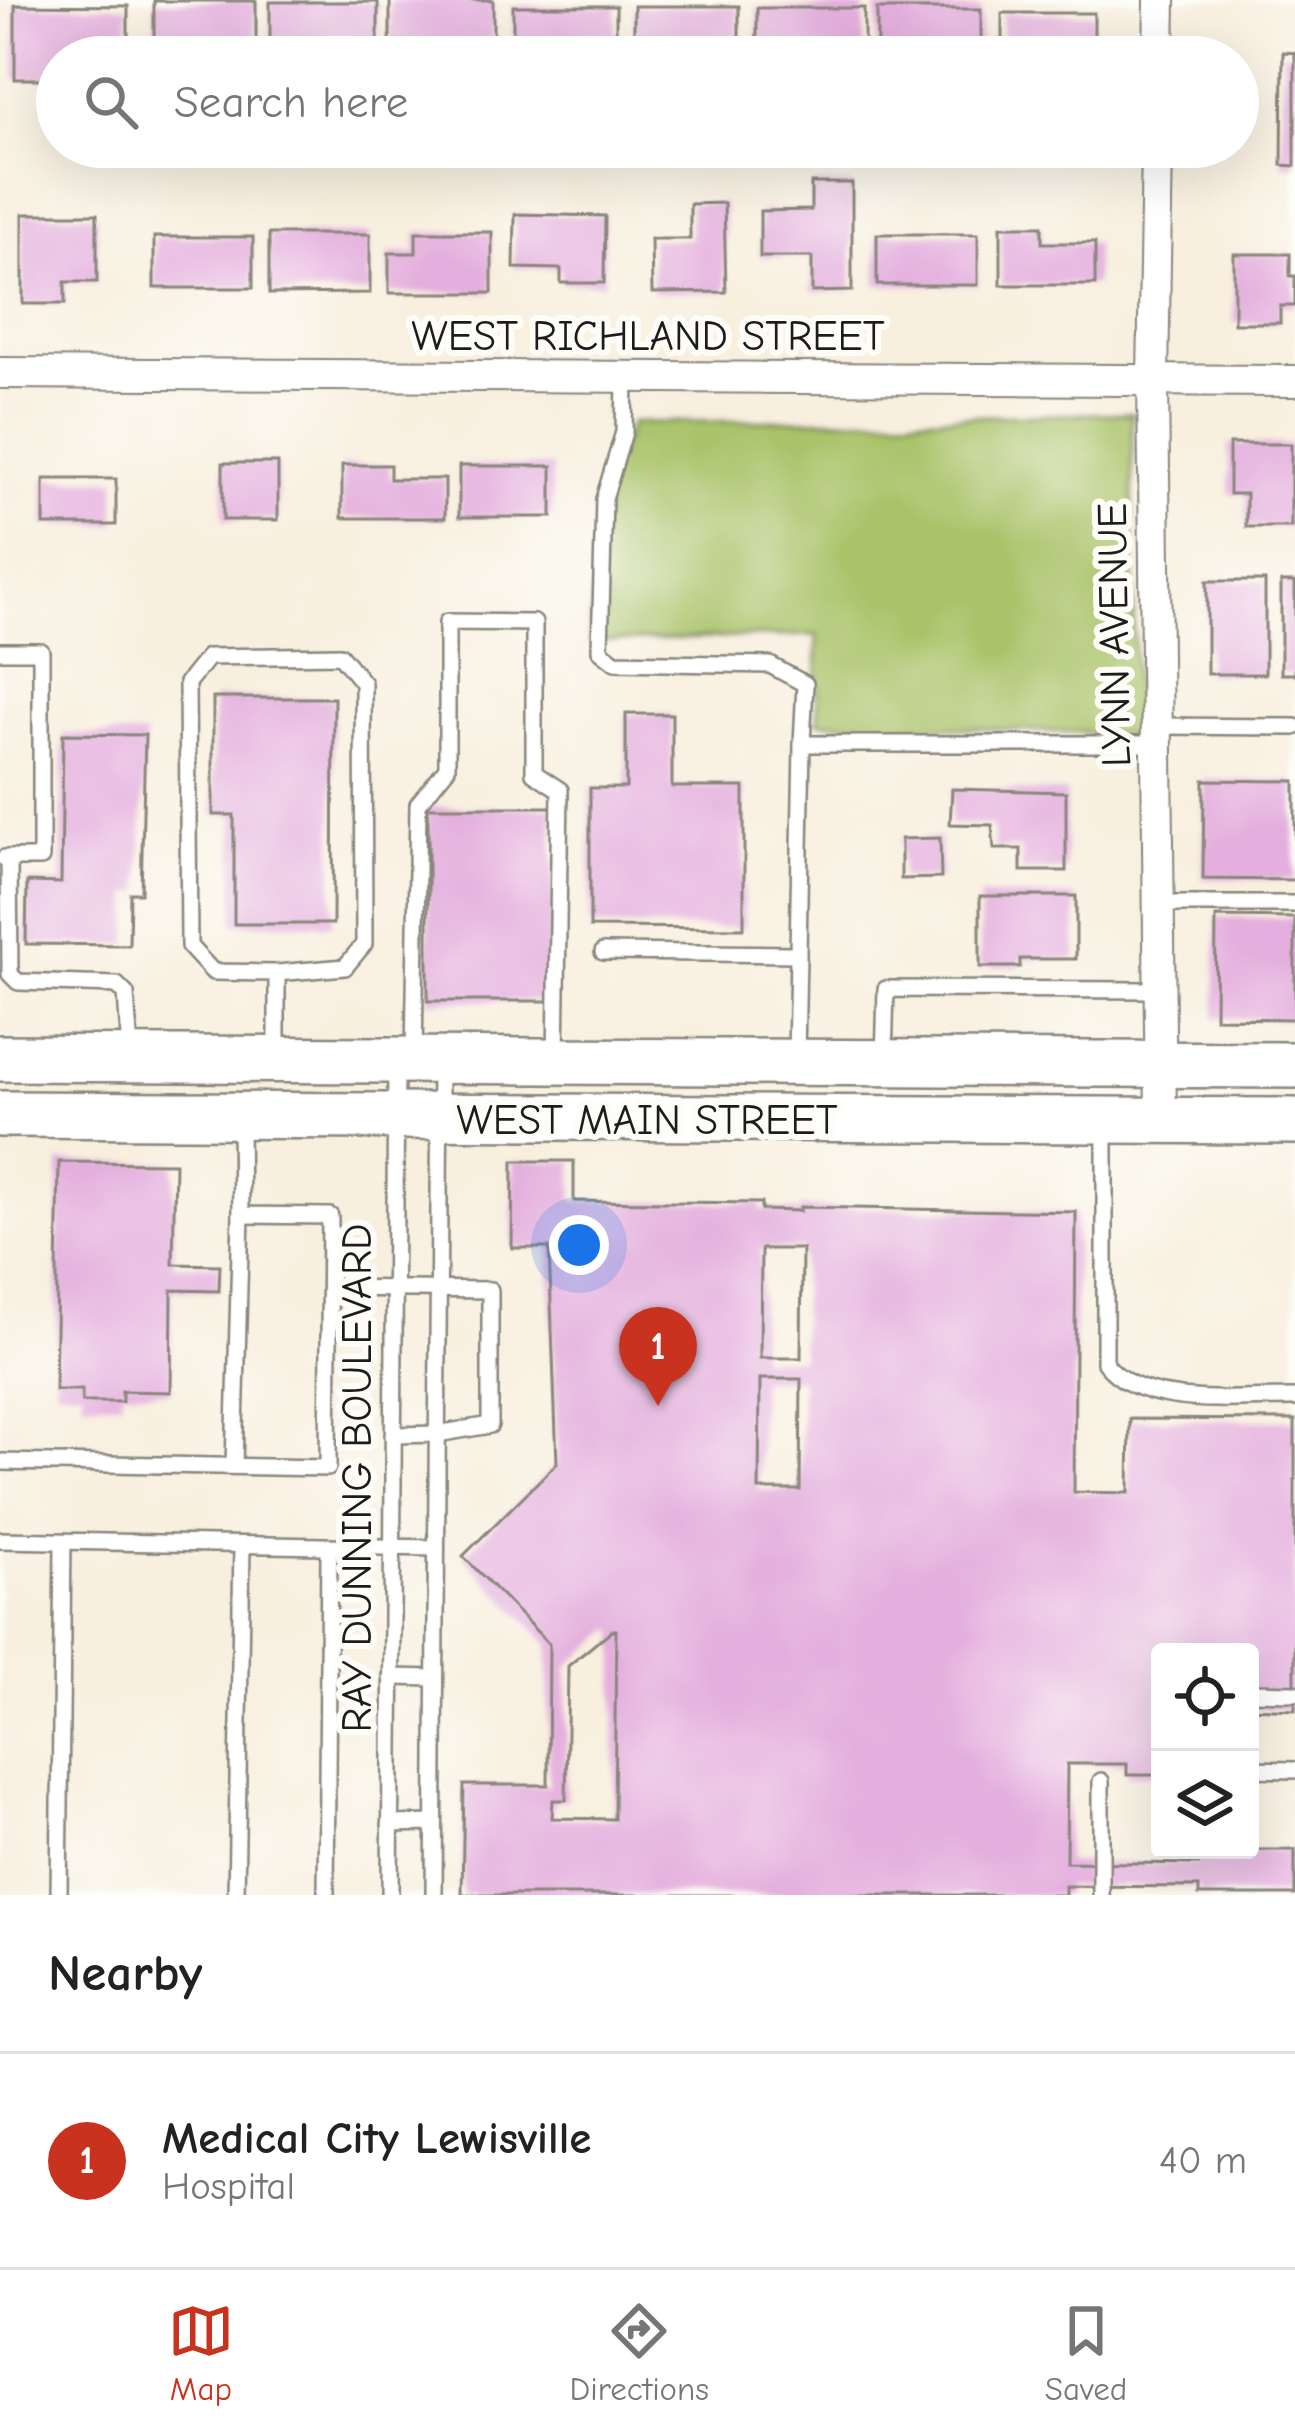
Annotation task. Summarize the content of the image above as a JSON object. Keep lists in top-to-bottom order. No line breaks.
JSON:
{"streets":{"main road":["WEST MAIN STREET"],"street":["WEST RICHLAND STREET","LYNN AVENUE"],"lane":["RAY DUNNING BOULEVARD"]},"crossings":[["WEST RICHLAND STREET","LYNN AVENUE"],["LYNN AVENUE","WEST MAIN STREET"],["WEST MAIN STREET","RAY DUNNING BOULEVARD"]],"page":{"search":"Search here","pins":"1","heading":"Nearby","list":[{"mark":"1","name":"Medical City Lewisville","note":"Hospital","value":"40 m"}],"nav":["Map","Directions","Saved"]}}
